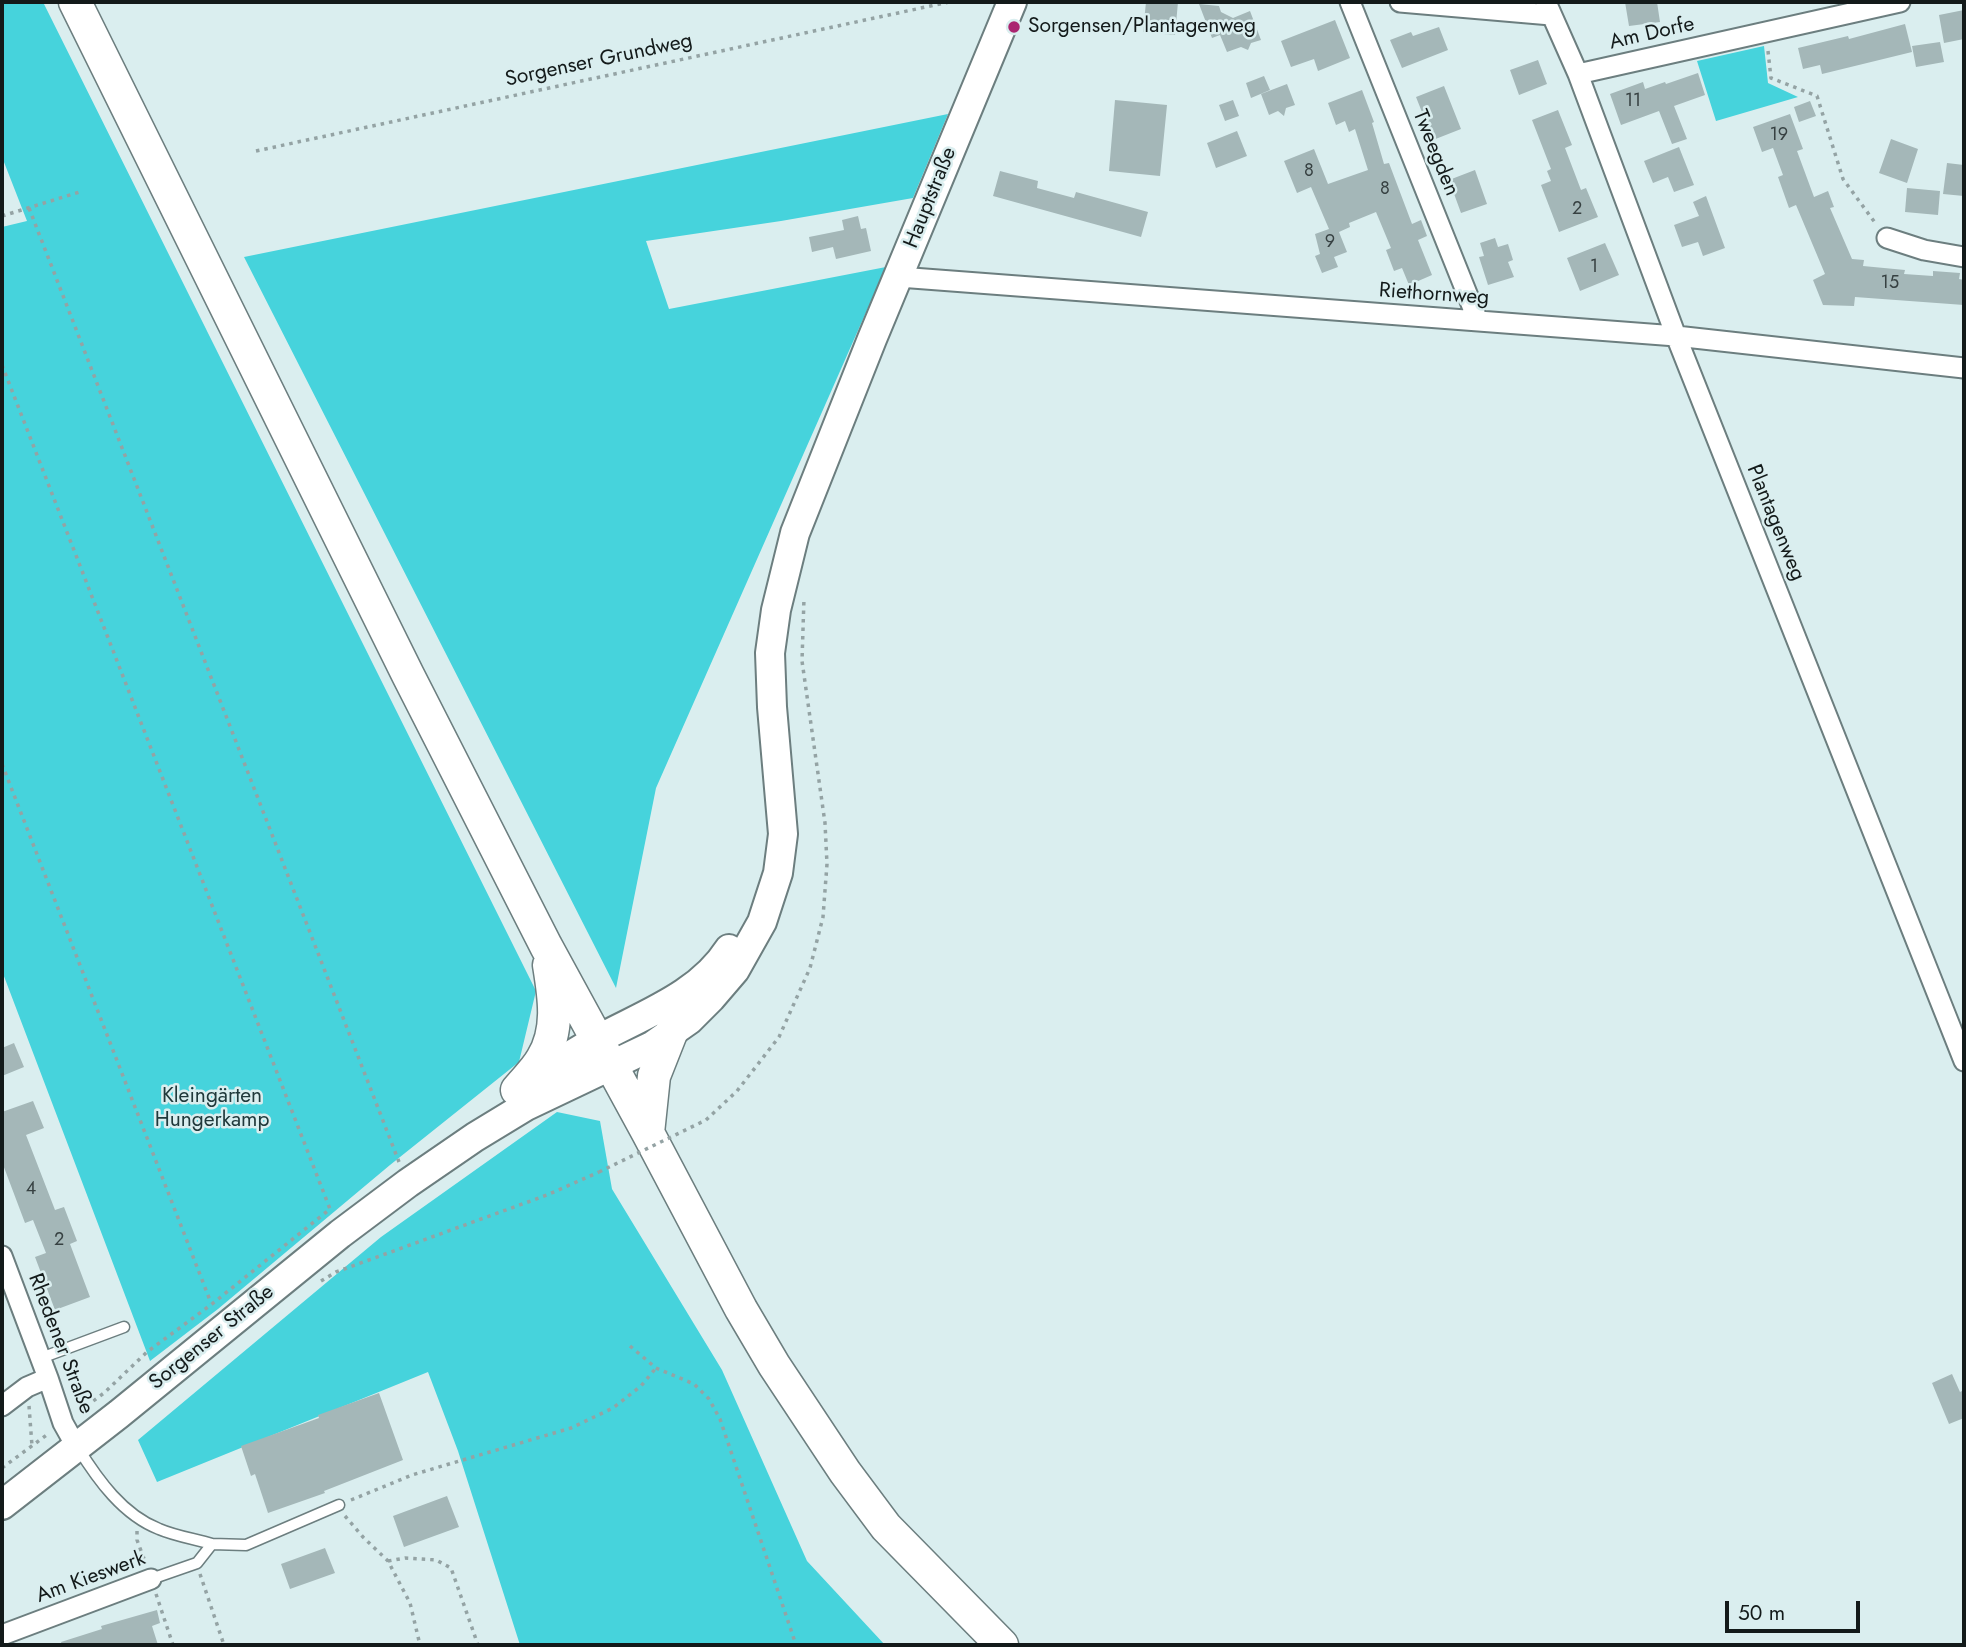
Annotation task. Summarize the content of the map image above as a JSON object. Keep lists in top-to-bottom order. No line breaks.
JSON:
{"streets":{"main road":["Hauptstraße","Sorgenser Straße"],"street":["Am Dorfe","Tweegden","Riethornweg","Plantagenweg","Rhedener Straße","Am Kieswerk"],"path":["Sorgenser Grundweg"]},"crossings":[["Am Dorfe","Plantagenweg"],["Tweegden","Riethornweg"],["Hauptstraße","Riethornweg"],["Riethornweg","Plantagenweg"],["Sorgenser Straße","Rhedener Straße"]],"parks":["Kleingärten Hungerkamp"],"places":["Sorgensen/Plantagenweg"],"house_numbers":["11","19","8","8","2","9","1","15","4","2"],"scale_bar":"50 m"}
